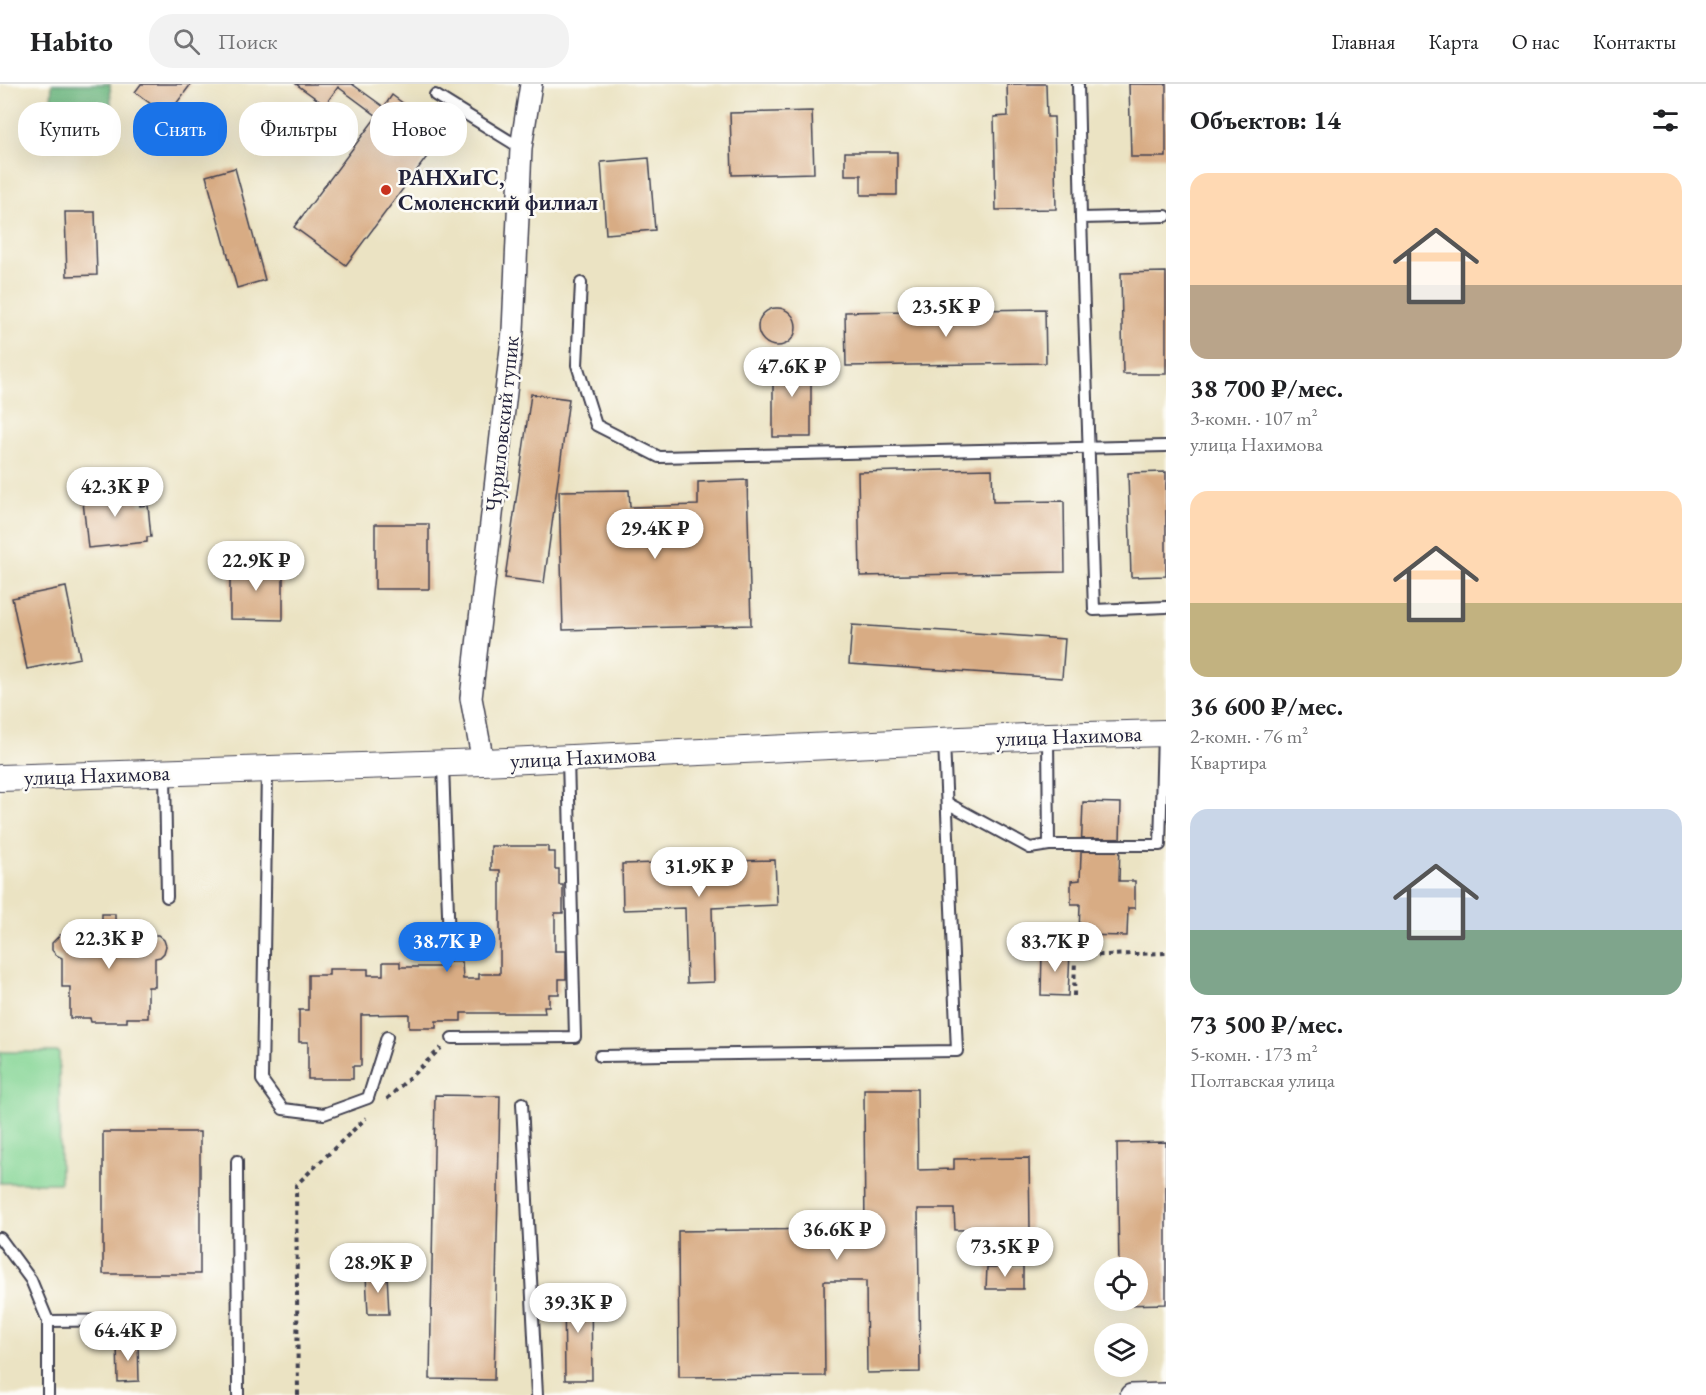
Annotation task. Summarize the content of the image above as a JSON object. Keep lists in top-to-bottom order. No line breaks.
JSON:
{"streets":{"street":["Чуриловский тупик","улица Нахимова"]},"crossings":[["Чуриловский тупик","улица Нахимова"]],"places":["РАНХиГС, Смоленский филиал"],"page":{"header":"Habito","search":"Поиск","nav":["Главная","Карта","О нас","Контакты"],"heading":"Объектов: 14","chip":["Купить","Снять","Фильтры","Новое"],"list":[{"name":"38 700 ₽/мес.","note":"3-комн. · 107 m² · улица Нахимова"},{"name":"36 600 ₽/мес.","note":"2-комн. · 76 m² · Квартира"},{"name":"73 500 ₽/мес.","note":"5-комн. · 173 m² · Полтавская улица"}],"price":["23.5K ₽","47.6K ₽","42.3K ₽","29.4K ₽","22.9K ₽","31.9K ₽","22.3K ₽","38.7K ₽","83.7K ₽","36.6K ₽","73.5K ₽","28.9K ₽","39.3K ₽","64.4K ₽"]}}
